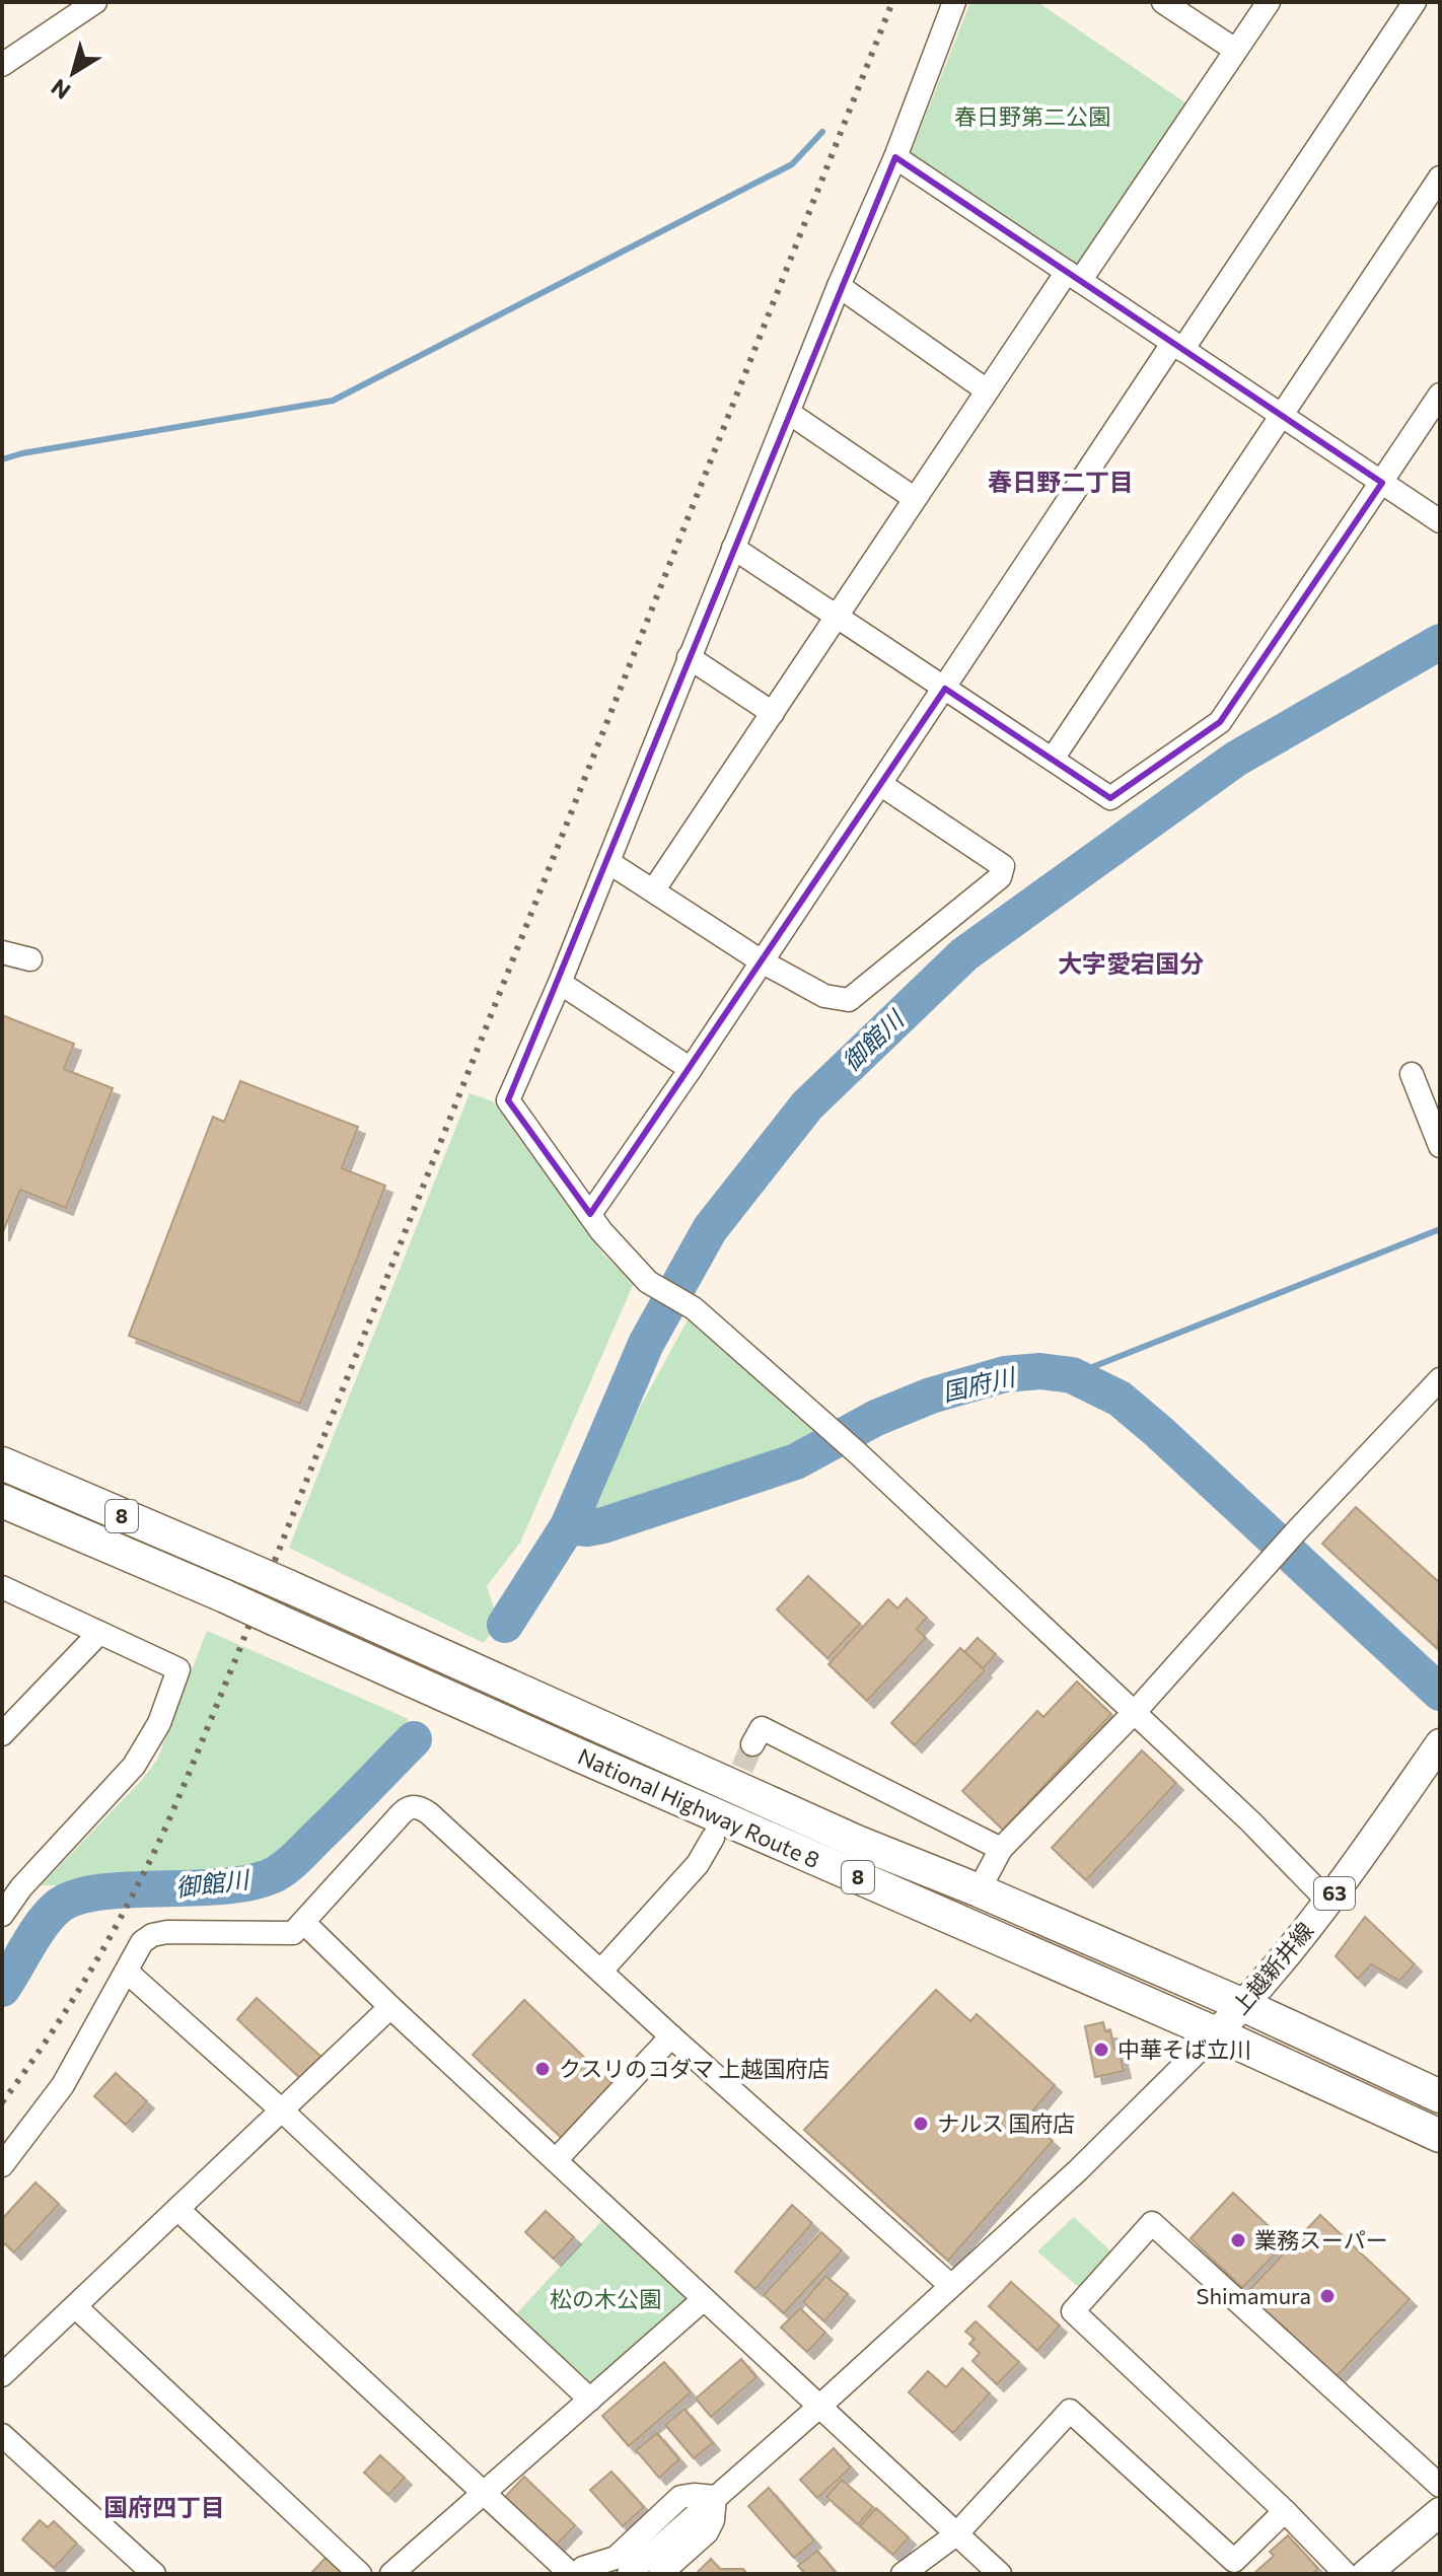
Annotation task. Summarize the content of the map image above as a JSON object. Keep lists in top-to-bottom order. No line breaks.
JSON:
{"streets":{"highway":["8","National Highway Route 8"],"main road":["63","上越新井線"]},"crossings":[["National Highway Route 8","上越新井線"]],"districts":["春日野二丁目","大字愛宕国分","国府四丁目"],"water":["御館川","国府川"],"parks":["春日野第二公園","松の木公園"],"places":["中華そば立川","クスリのコダマ 上越国府店","ナルス 国府店","業務スーパー","Shimamura"],"north":"bottom left"}
